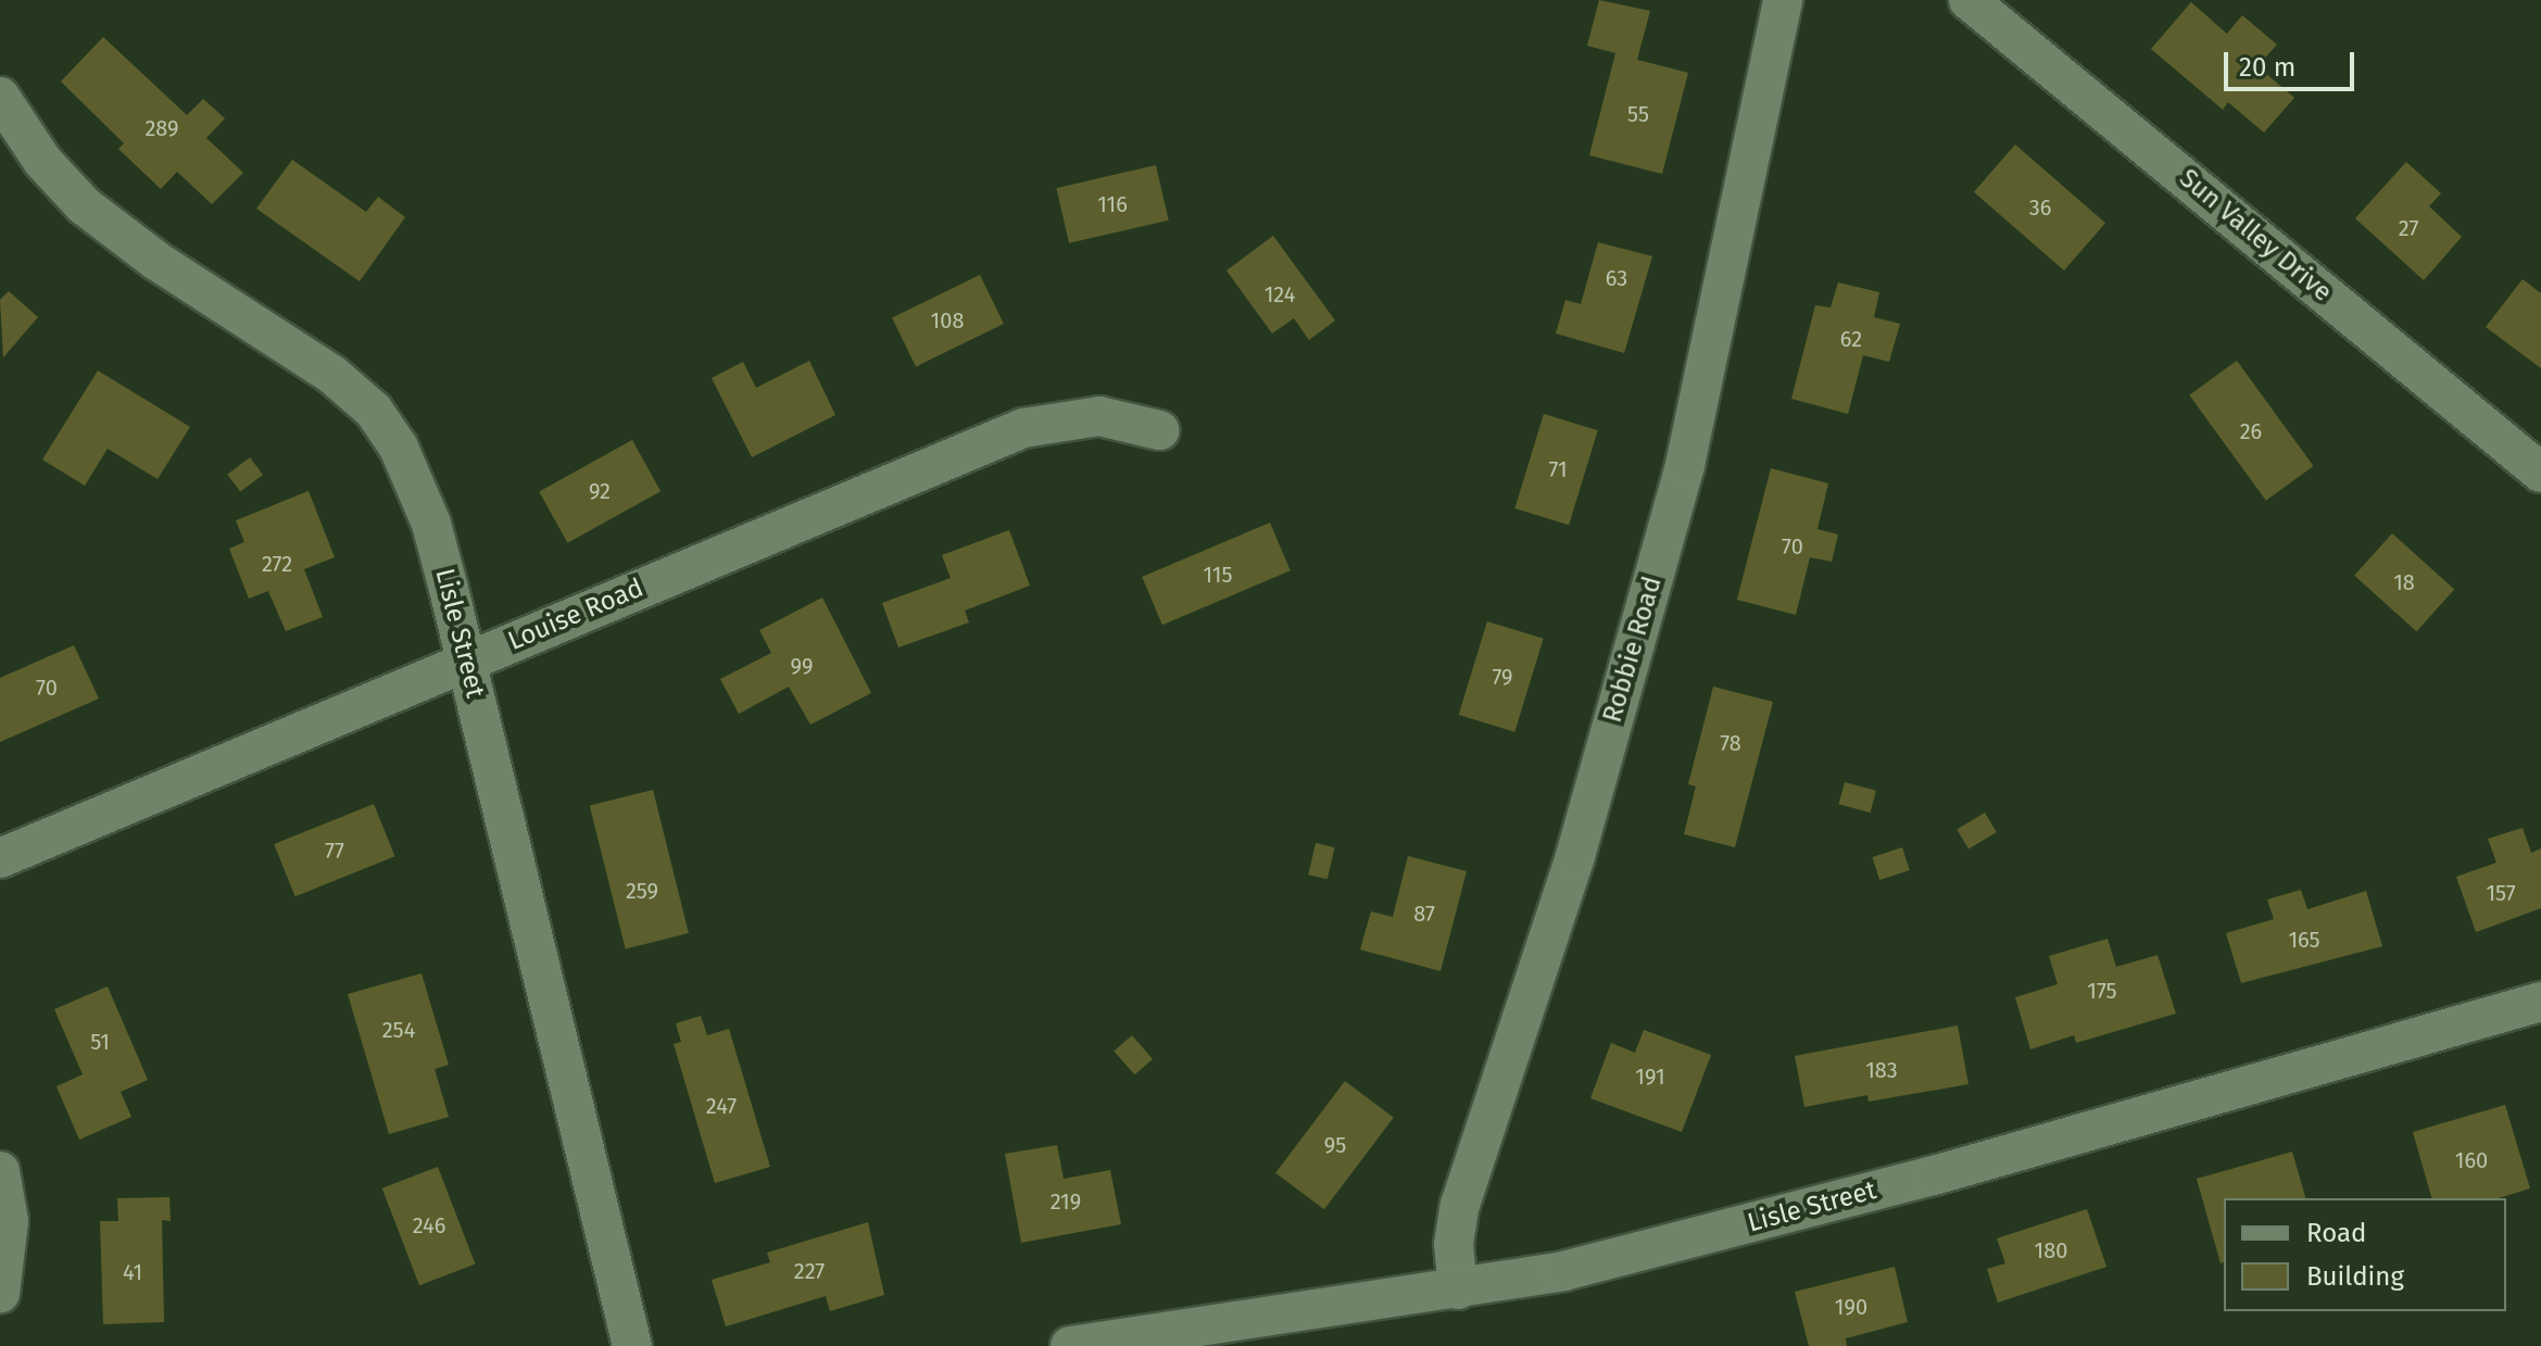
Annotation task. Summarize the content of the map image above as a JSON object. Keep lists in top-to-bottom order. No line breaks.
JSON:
{"streets":{"street":["Sun Valley Drive","Louise Road","Lisle Street","Robbie Road"]},"crossings":[["Louise Road","Lisle Street"],["Lisle Street","Robbie Road"]],"house_numbers":["55","289","116","36","27","63","124","108","62","26","71","92","70","272","115","18","99","79","70","78","77","259","157","87","165","175","254","51","183","191","247","95","160","219","246","180","227","41","190"],"legend":["Road","Building"],"scale_bar":"20 m"}
